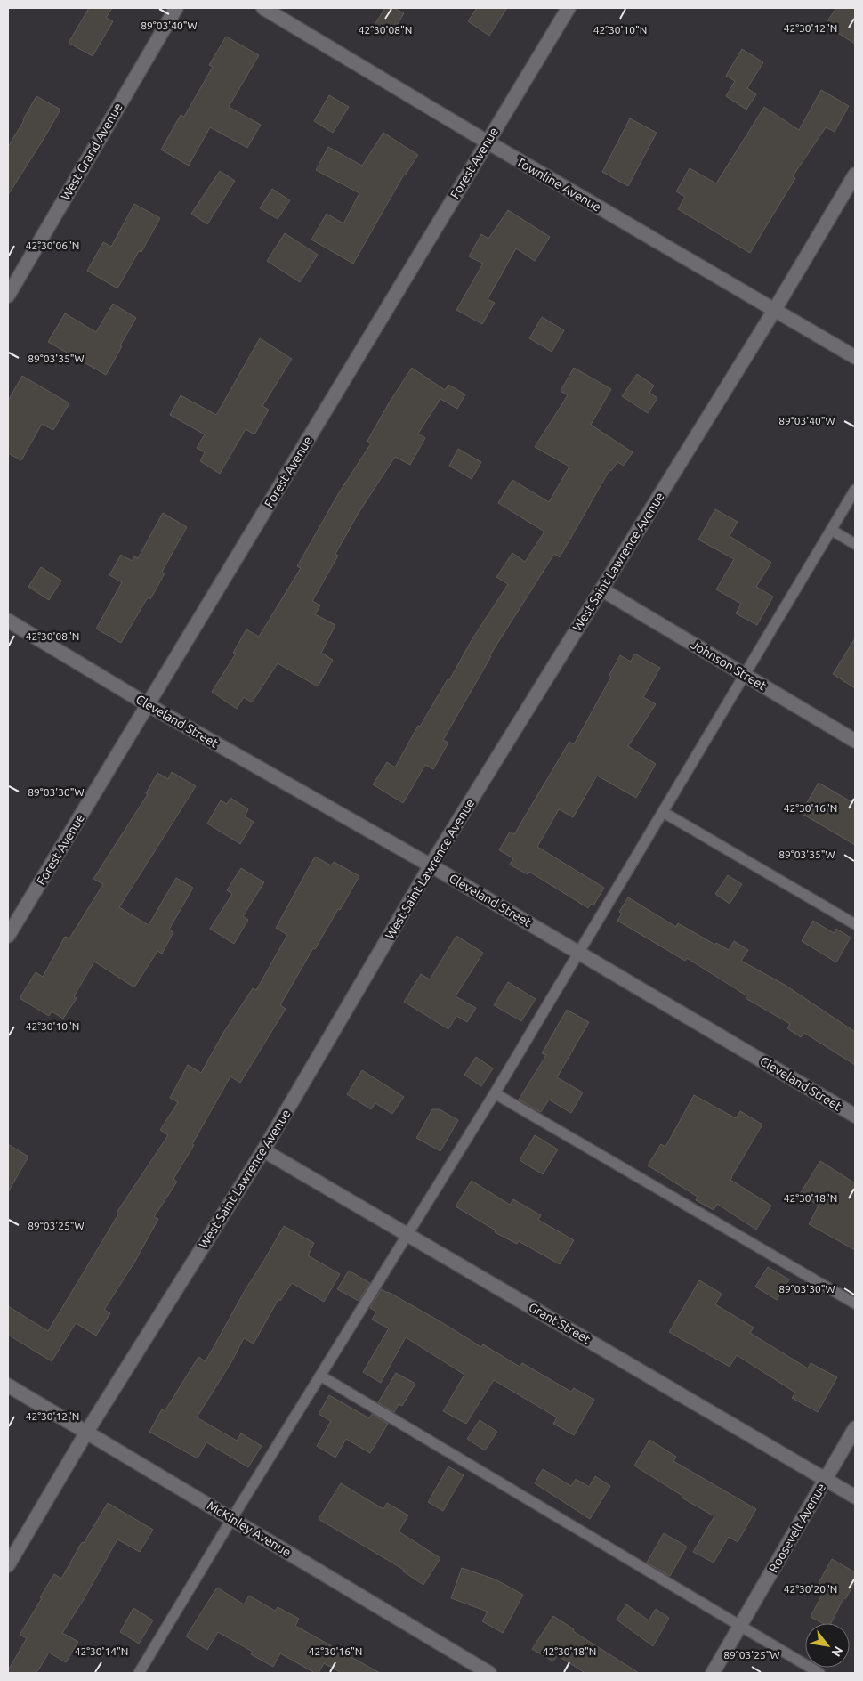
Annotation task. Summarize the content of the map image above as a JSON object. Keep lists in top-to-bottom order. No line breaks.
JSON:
{"streets":{"street":["West Grand Avenue","Forest Avenue","Townline Avenue","West Saint Lawrence Avenue","Johnson Street","Cleveland Street","Grant Street","Roosevelt Avenue","McKinley Avenue"]},"crossings":[["Forest Avenue","Townline Avenue"],["Forest Avenue","Cleveland Street"],["Townline Avenue","West Saint Lawrence Avenue"],["West Saint Lawrence Avenue","Johnson Street"],["West Saint Lawrence Avenue","Cleveland Street"],["West Saint Lawrence Avenue","Grant Street"],["West Saint Lawrence Avenue","McKinley Avenue"],["Grant Street","Roosevelt Avenue"]],"north":"bottom right","coordinates":["89°03'40\"W","42°30'12\"N","42°30'08\"N","42°30'10\"N","42°30'06\"N","89°03'35\"W","89°03'30\"W","42°30'16\"N","42°30'18\"N","89°03'25\"W","42°30'20\"N","42°30'14\"N"]}
